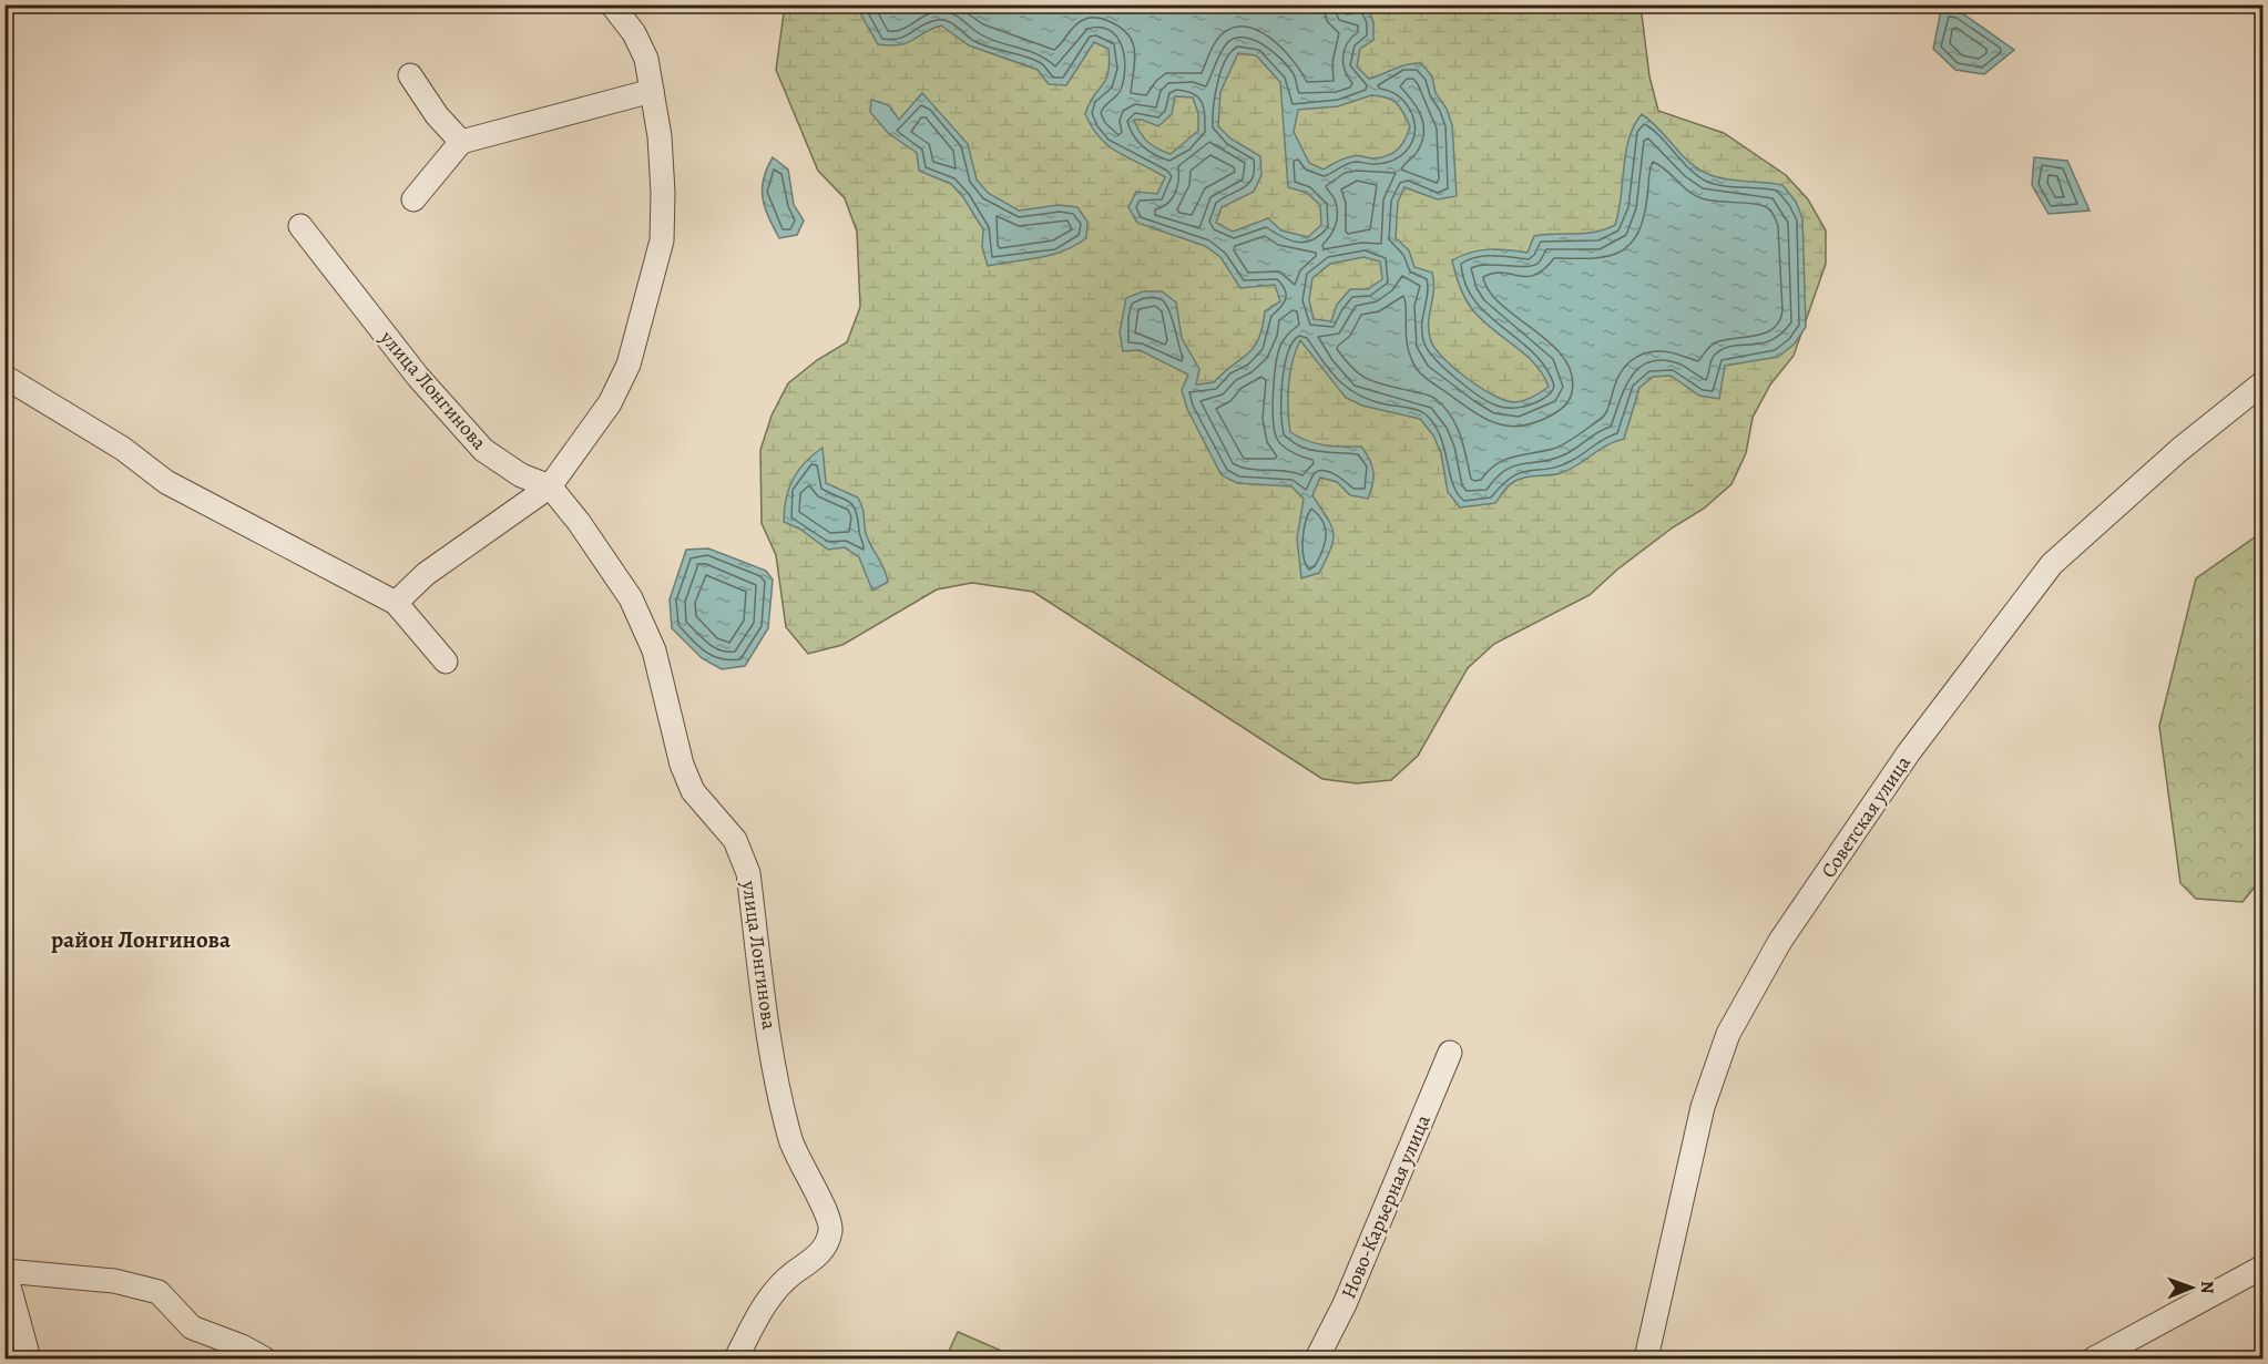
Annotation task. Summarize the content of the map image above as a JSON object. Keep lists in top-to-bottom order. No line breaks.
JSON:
{"streets":{"street":["улица Лонгинова","Советская улица","Ново-Карьерная улица"]},"districts":["район Лонгинова"],"north":"right"}
